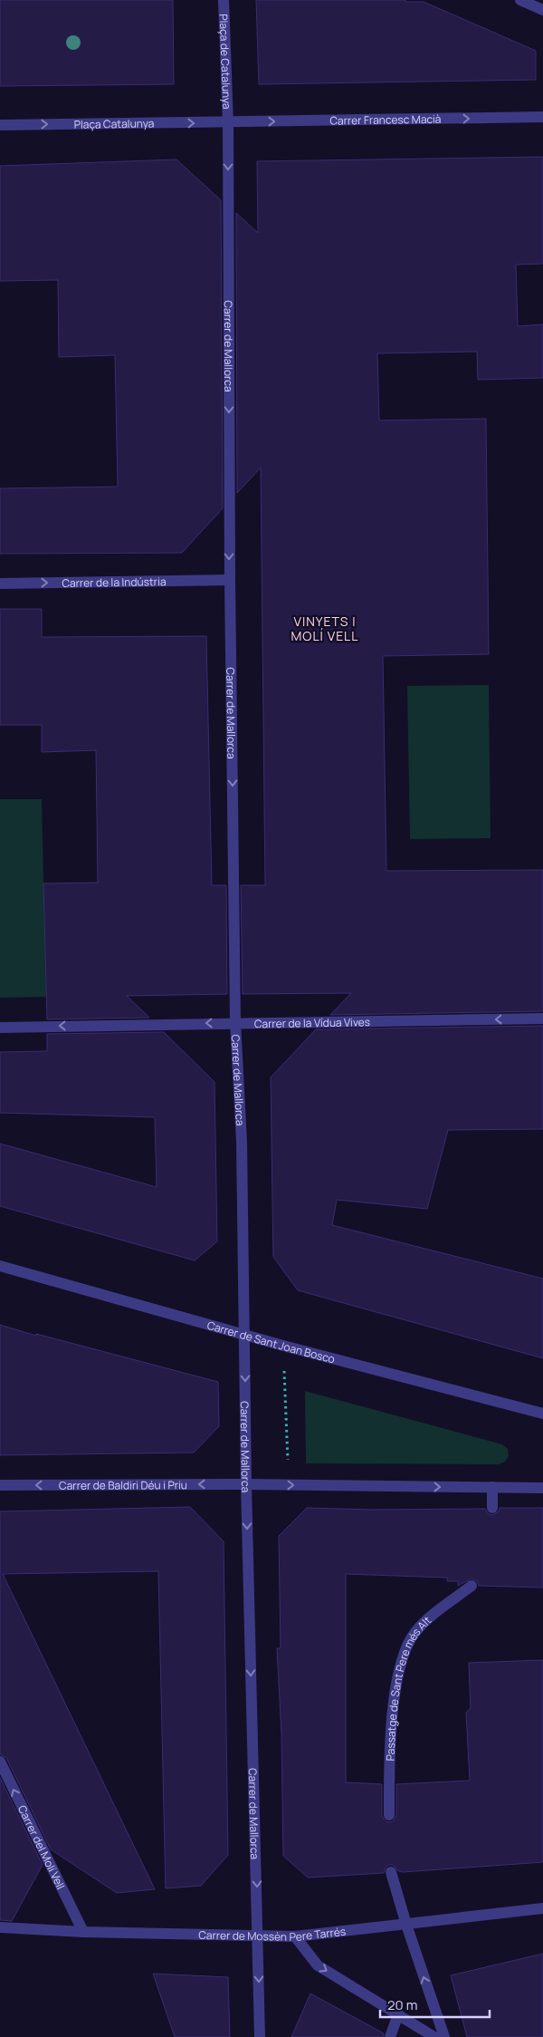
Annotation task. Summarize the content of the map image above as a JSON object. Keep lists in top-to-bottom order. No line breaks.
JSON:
{"streets":{"street":["Plaça de Catalunya","Carrer Francesc Macià","Plaça Catalunya","Carrer de Mallorca","Carrer de la Indústria","Carrer de la Vídua Vives","Carrer de Sant Joan Bosco","Carrer de Baldiri Déu i Priu","Passatge de Sant Pere més Alt","Carrer del Molí Vell","Carrer de Mossèn Pere Tarrés"]},"crossings":[["Plaça de Catalunya","Carrer Francesc Macià"],["Plaça de Catalunya","Plaça Catalunya"],["Plaça de Catalunya","Carrer de Mallorca"],["Carrer Francesc Macià","Plaça Catalunya"],["Carrer Francesc Macià","Carrer de Mallorca"],["Plaça Catalunya","Carrer de Mallorca"],["Carrer de Mallorca","Carrer de la Indústria"],["Carrer de Mallorca","Carrer de la Vídua Vives"],["Carrer de Mallorca","Carrer de Sant Joan Bosco"],["Carrer de Mallorca","Carrer de Baldiri Déu i Priu"],["Carrer de Mallorca","Carrer de Mossèn Pere Tarrés"],["Carrer del Molí Vell","Carrer de Mossèn Pere Tarrés"]],"one_way":["Carrer Francesc Macià","Plaça Catalunya","Carrer de Mallorca","Carrer de la Indústria","Carrer de la Vídua Vives","Carrer de Baldiri Déu i Priu","Carrer del Molí Vell"],"districts":["VINYETS I MOLÍ VELL"],"scale_bar":"20 m"}
